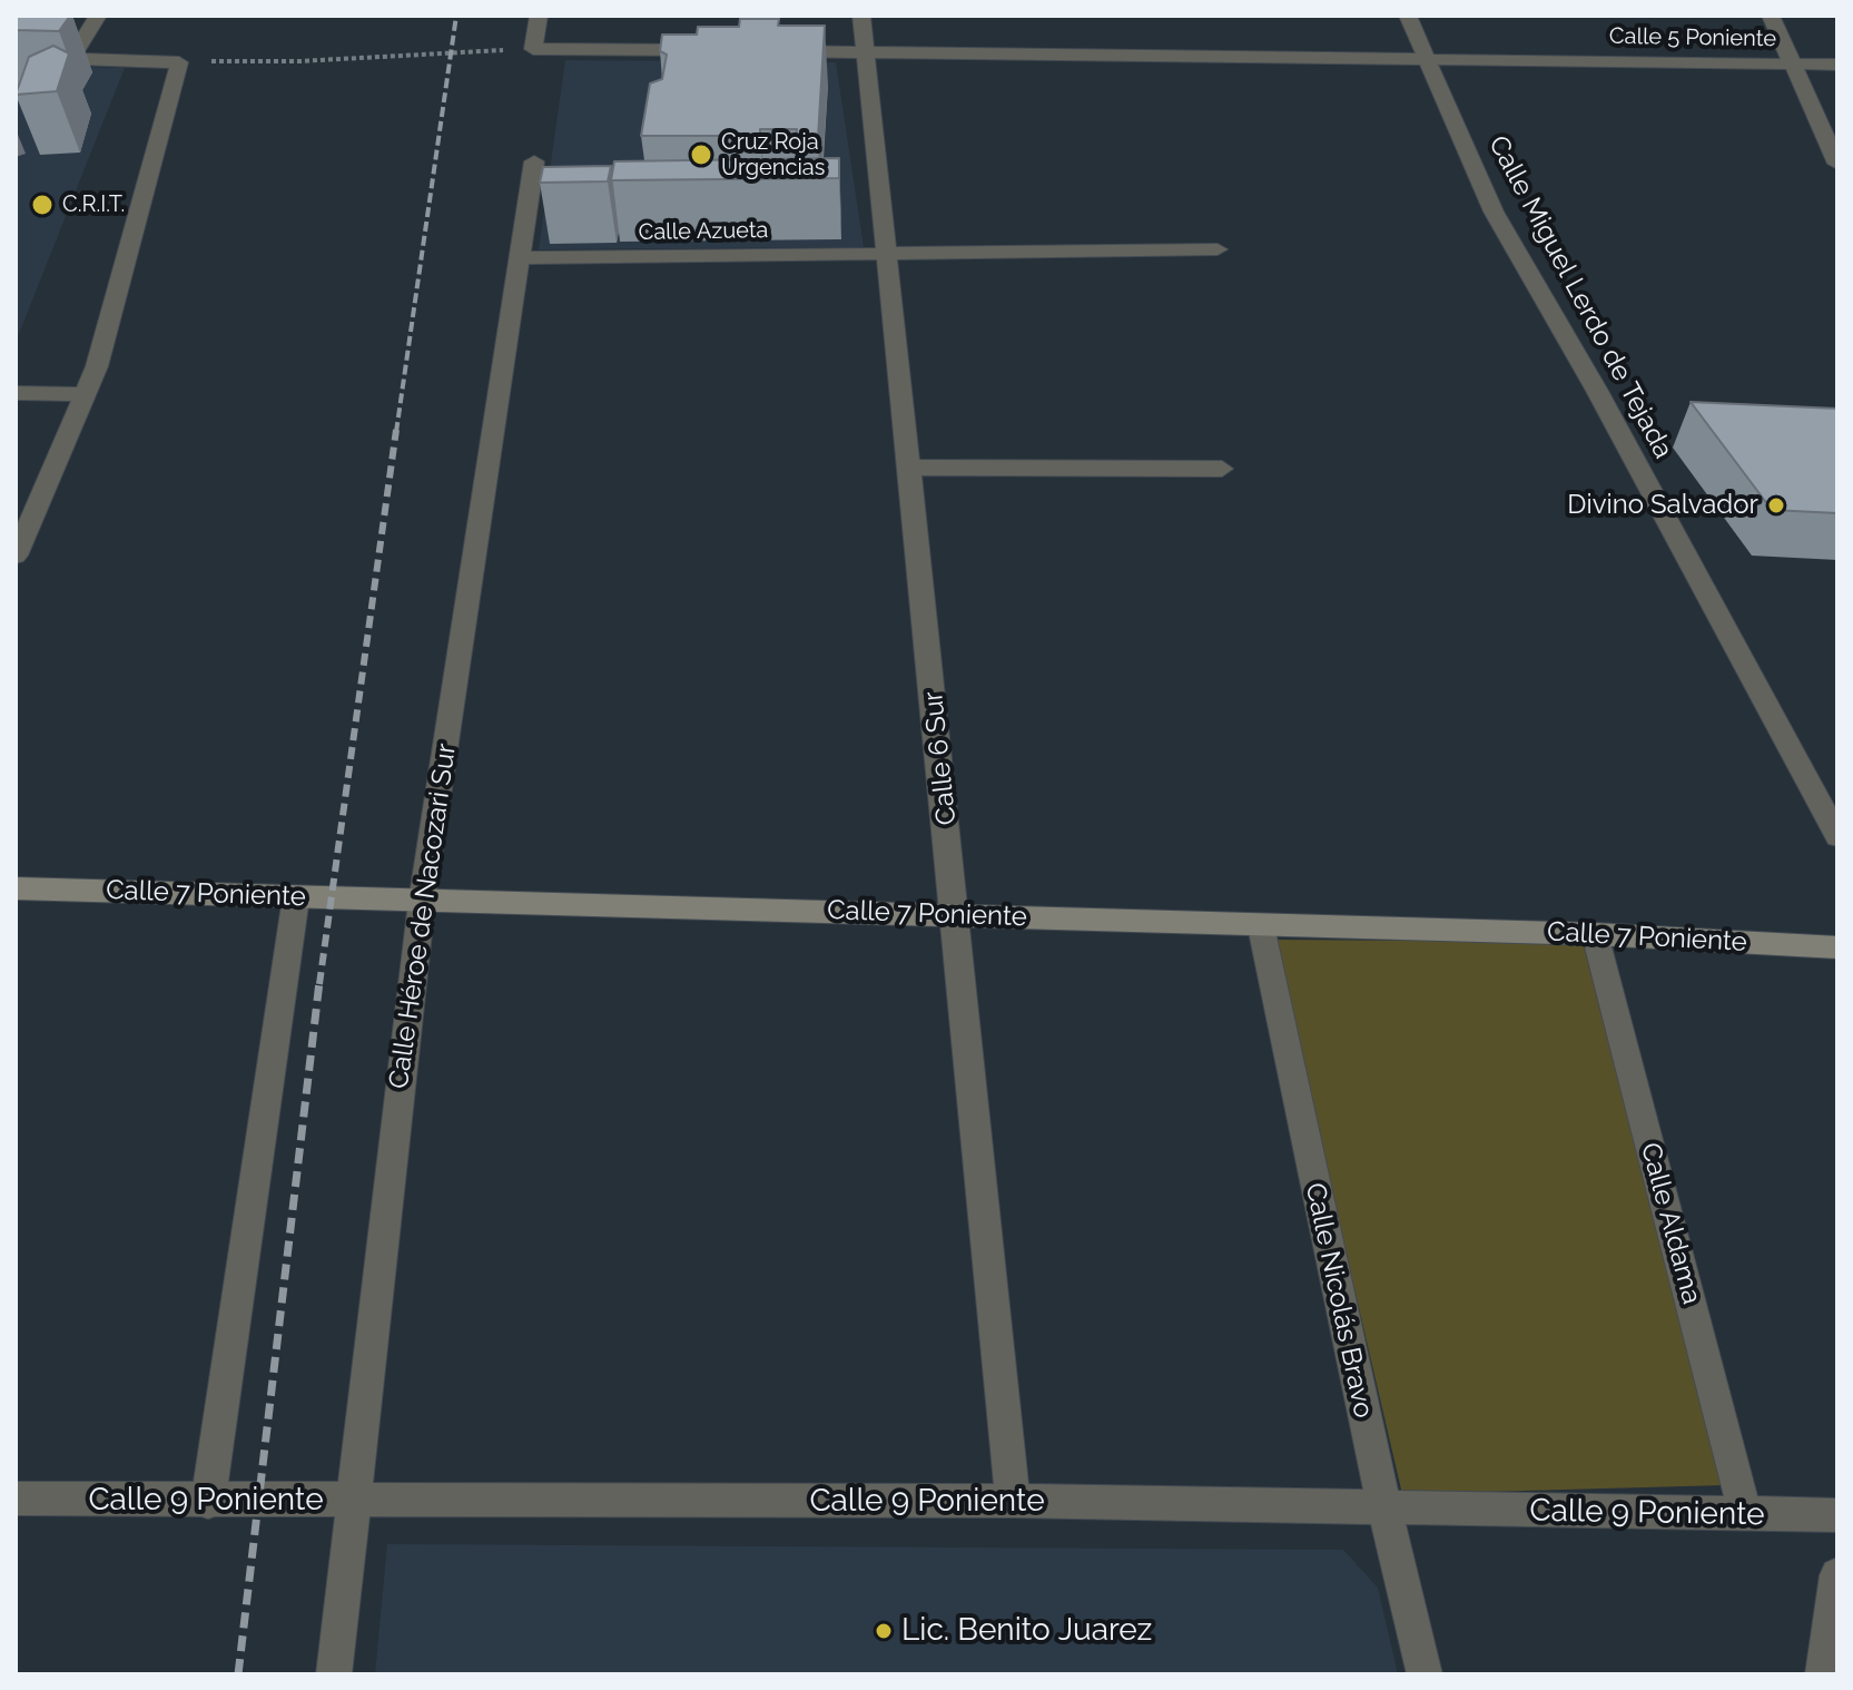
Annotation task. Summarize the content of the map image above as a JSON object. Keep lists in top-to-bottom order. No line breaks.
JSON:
{"streets":{"main road":["Calle 7 Poniente"],"street":["Calle 5 Poniente","Calle Azueta","Calle Miguel Lerdo de Tejada","Calle 6 Sur","Calle Héroe de Nacozari Sur","Calle Aldama","Calle Nicolás Bravo","Calle 9 Poniente"]},"crossings":[["Calle 5 Poniente","Calle Miguel Lerdo de Tejada"],["Calle 5 Poniente","Calle 6 Sur"],["Calle Azueta","Calle 6 Sur"],["Calle Azueta","Calle Héroe de Nacozari Sur"],["Calle 6 Sur","Calle 7 Poniente"],["Calle 6 Sur","Calle 9 Poniente"],["Calle 7 Poniente","Calle Héroe de Nacozari Sur"],["Calle 7 Poniente","Calle Aldama"],["Calle 7 Poniente","Calle Nicolás Bravo"],["Calle Héroe de Nacozari Sur","Calle 9 Poniente"],["Calle Aldama","Calle 9 Poniente"],["Calle Nicolás Bravo","Calle 9 Poniente"]],"places":["Cruz Roja Urgencias","C.R.I.T.","Divino Salvador","Lic. Benito Juarez"]}
